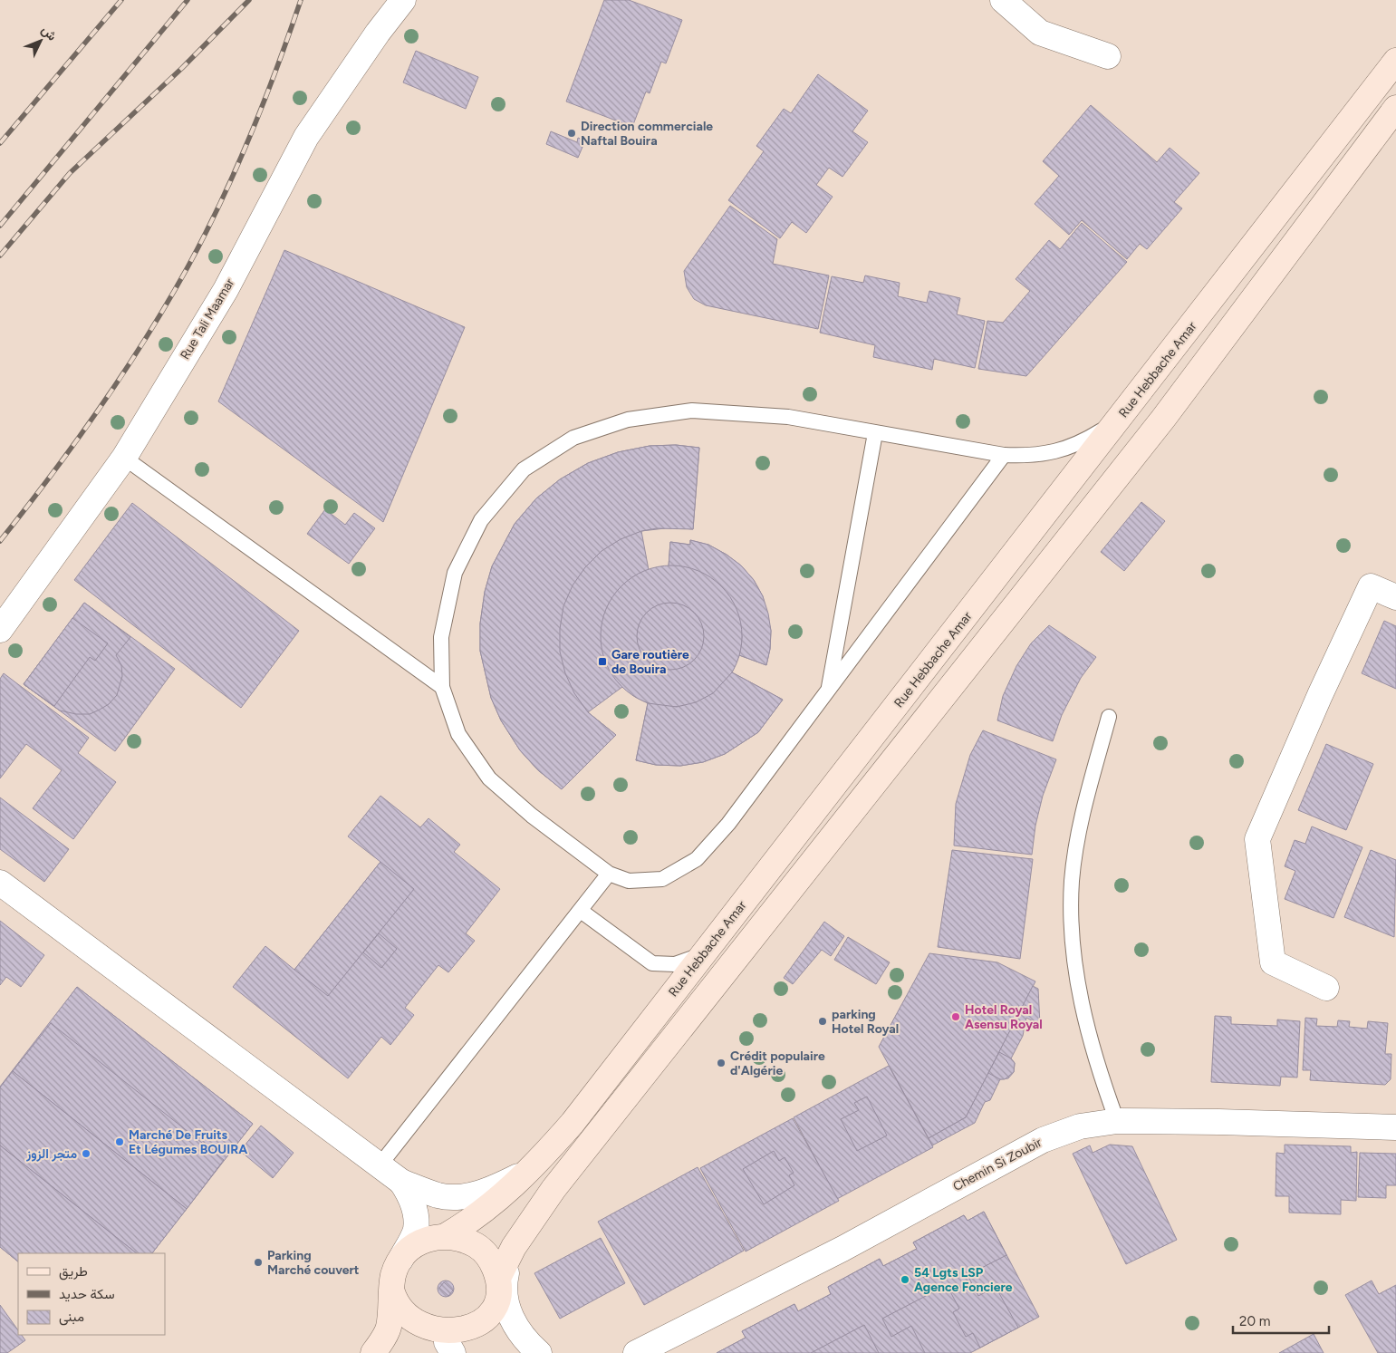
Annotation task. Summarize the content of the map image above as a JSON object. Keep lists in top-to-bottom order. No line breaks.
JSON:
{"streets":{"main road":["Rue Hebbache Amar"],"street":["Rue Tali Maamar","Chemin Si Zoubir"]},"places":{"other":["Direction commerciale Naftal Bouira","Hotel Royal Asensu Royal","parking Hotel Royal","Crédit populaire d'Algérie","Marché De Fruits Et Légumes BOUIRA","متجر الزوز","Parking Marché couvert","54 Lgts LSP Agence Fonciere"],"transit":["Gare routière de Bouira"]},"legend":["طريق","سكة حديد","مبنى"],"scale_bar":"20 m","north":"top right"}
